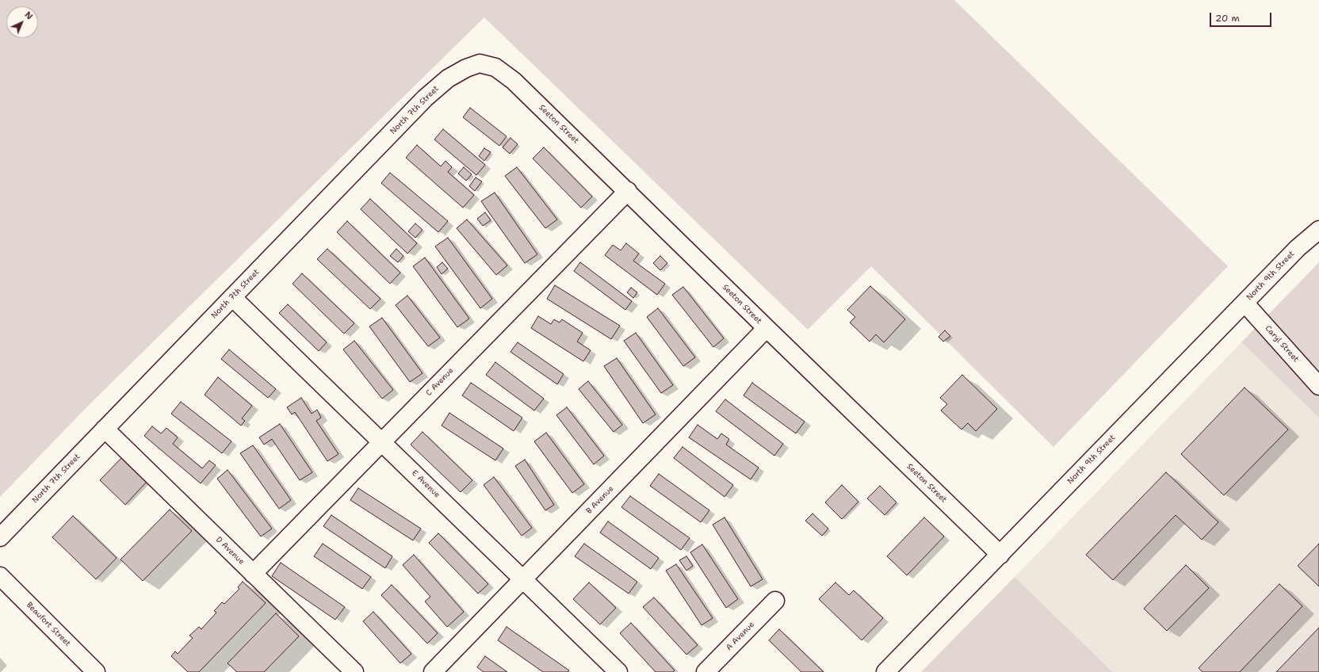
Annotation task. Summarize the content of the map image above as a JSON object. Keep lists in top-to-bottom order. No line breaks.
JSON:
{"streets":{"street":["North 7th Street","Seeton Street","North 9th Street","Caryl Street","C Avenue","E Avenue","B Avenue","D Avenue","Beaufort Street","A Avenue"]},"crossings":[["North 7th Street","Seeton Street"],["North 7th Street","E Avenue"],["North 7th Street","D Avenue"],["Seeton Street","North 9th Street"],["Seeton Street","C Avenue"],["Seeton Street","B Avenue"],["North 9th Street","Caryl Street"],["C Avenue","E Avenue"],["C Avenue","D Avenue"],["E Avenue","B Avenue"]],"scale_bar":"20 m","north":"top right"}
